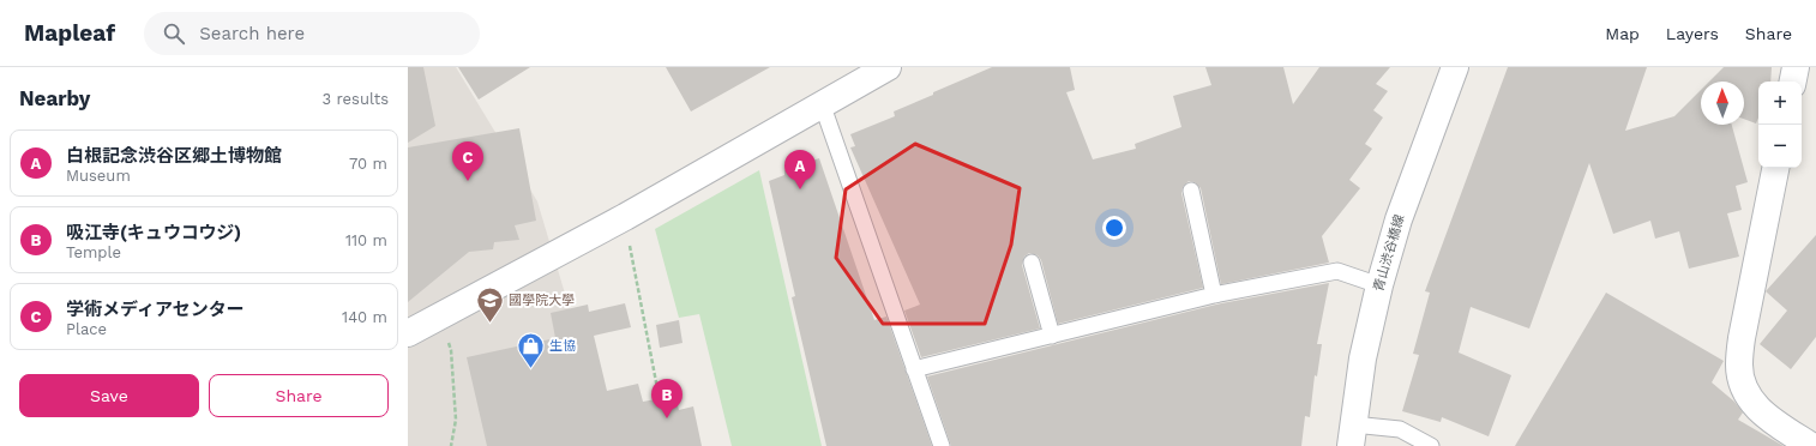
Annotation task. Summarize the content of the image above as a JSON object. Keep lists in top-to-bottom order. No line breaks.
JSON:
{"streets":{"street":["青山渋谷橋線"]},"places":{"school or university":["國學院大學"],"shop":["生協"]},"north":"top","page":{"header":"Mapleaf","search":"Search here","nav":["Map","Layers","Share"],"heading":["Nearby","3 results"],"map_buttons":["+","−"],"list":[{"mark":"A","name":"白根記念渋谷区郷土博物館","note":"Museum","value":"70 m"},{"mark":"B","name":"吸江寺(キュウコウジ)","note":"Temple","value":"110 m"},{"mark":"C","name":"学術メディアセンター","note":"Place","value":"140 m"}],"pins":["C","A","B"],"buttons":["Save","Share"]}}
